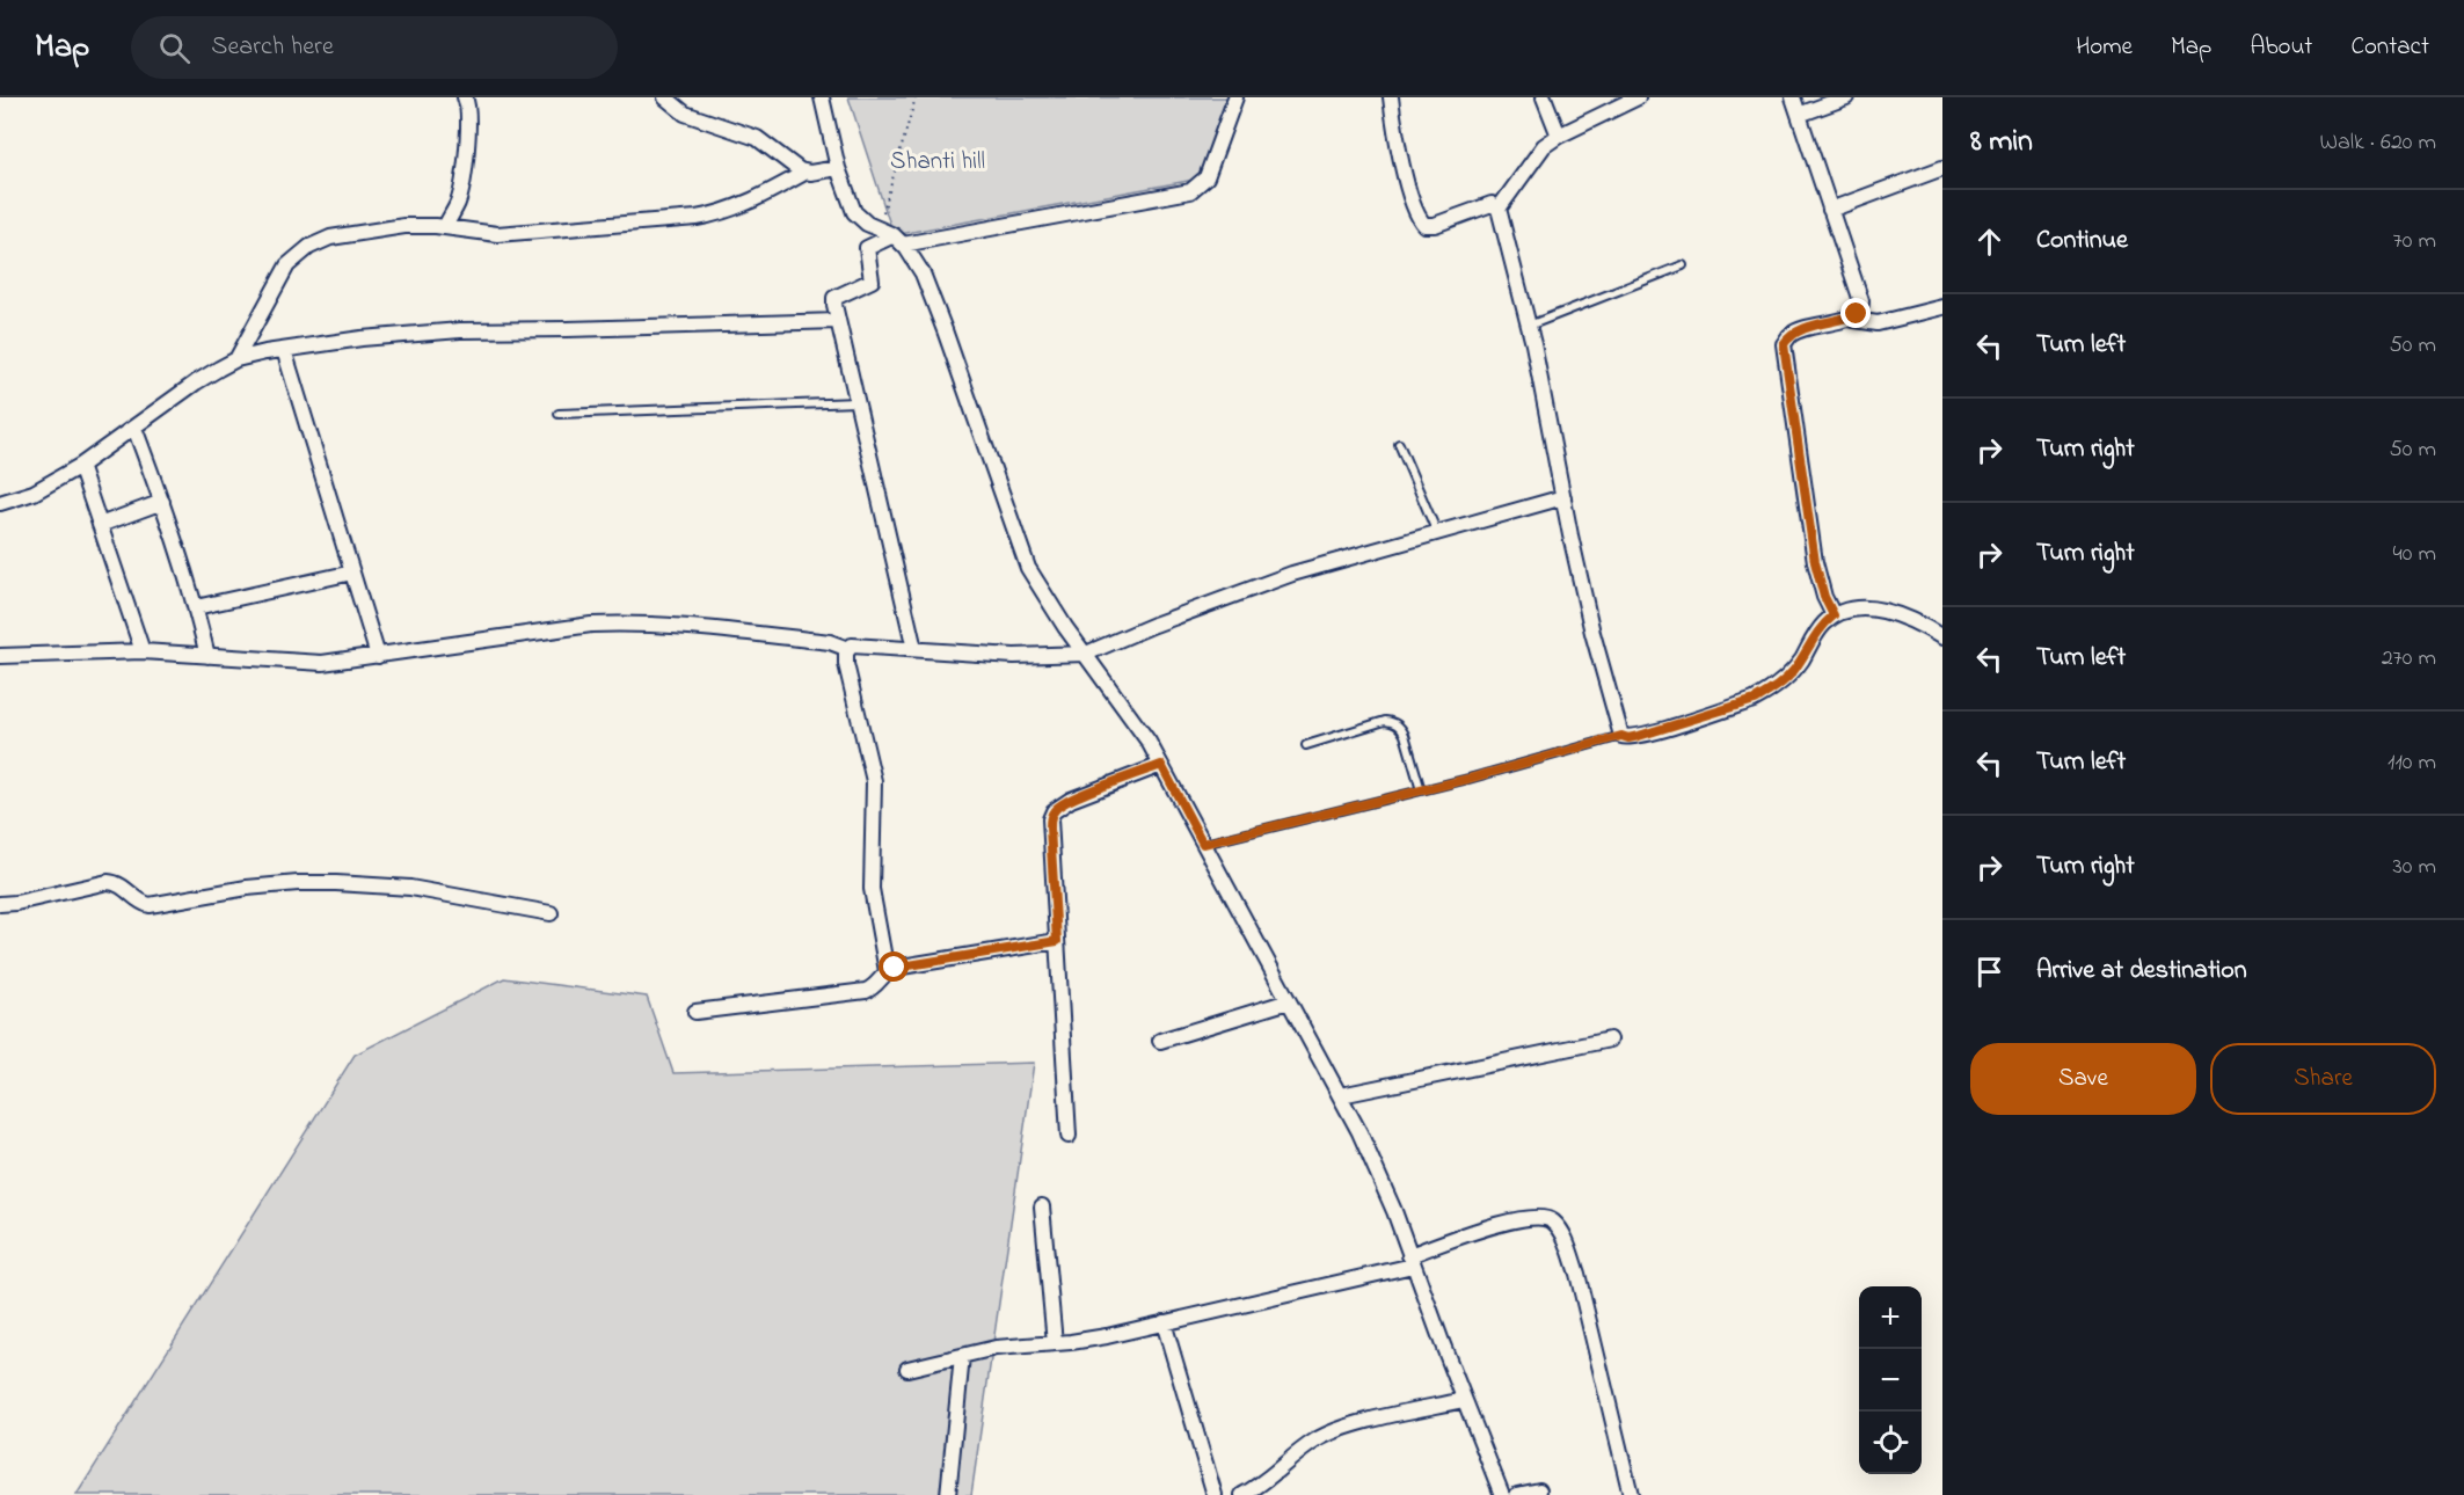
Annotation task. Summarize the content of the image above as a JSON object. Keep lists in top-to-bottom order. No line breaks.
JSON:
{"parks":["Shanti hill"],"page":{"header":"Map","search":"Search here","nav":["Home","Map","About","Contact"],"heading":["8 min","Walk · 620 m"],"list":[["Continue","70 m"],["Turn left","50 m"],["Turn right","50 m"],["Turn right","40 m"],["Turn left","270 m"],["Turn left","110 m"],["Turn right","30 m"],"Arrive at destination"],"buttons":["Save","Share"],"map_buttons":["+","−"]}}
